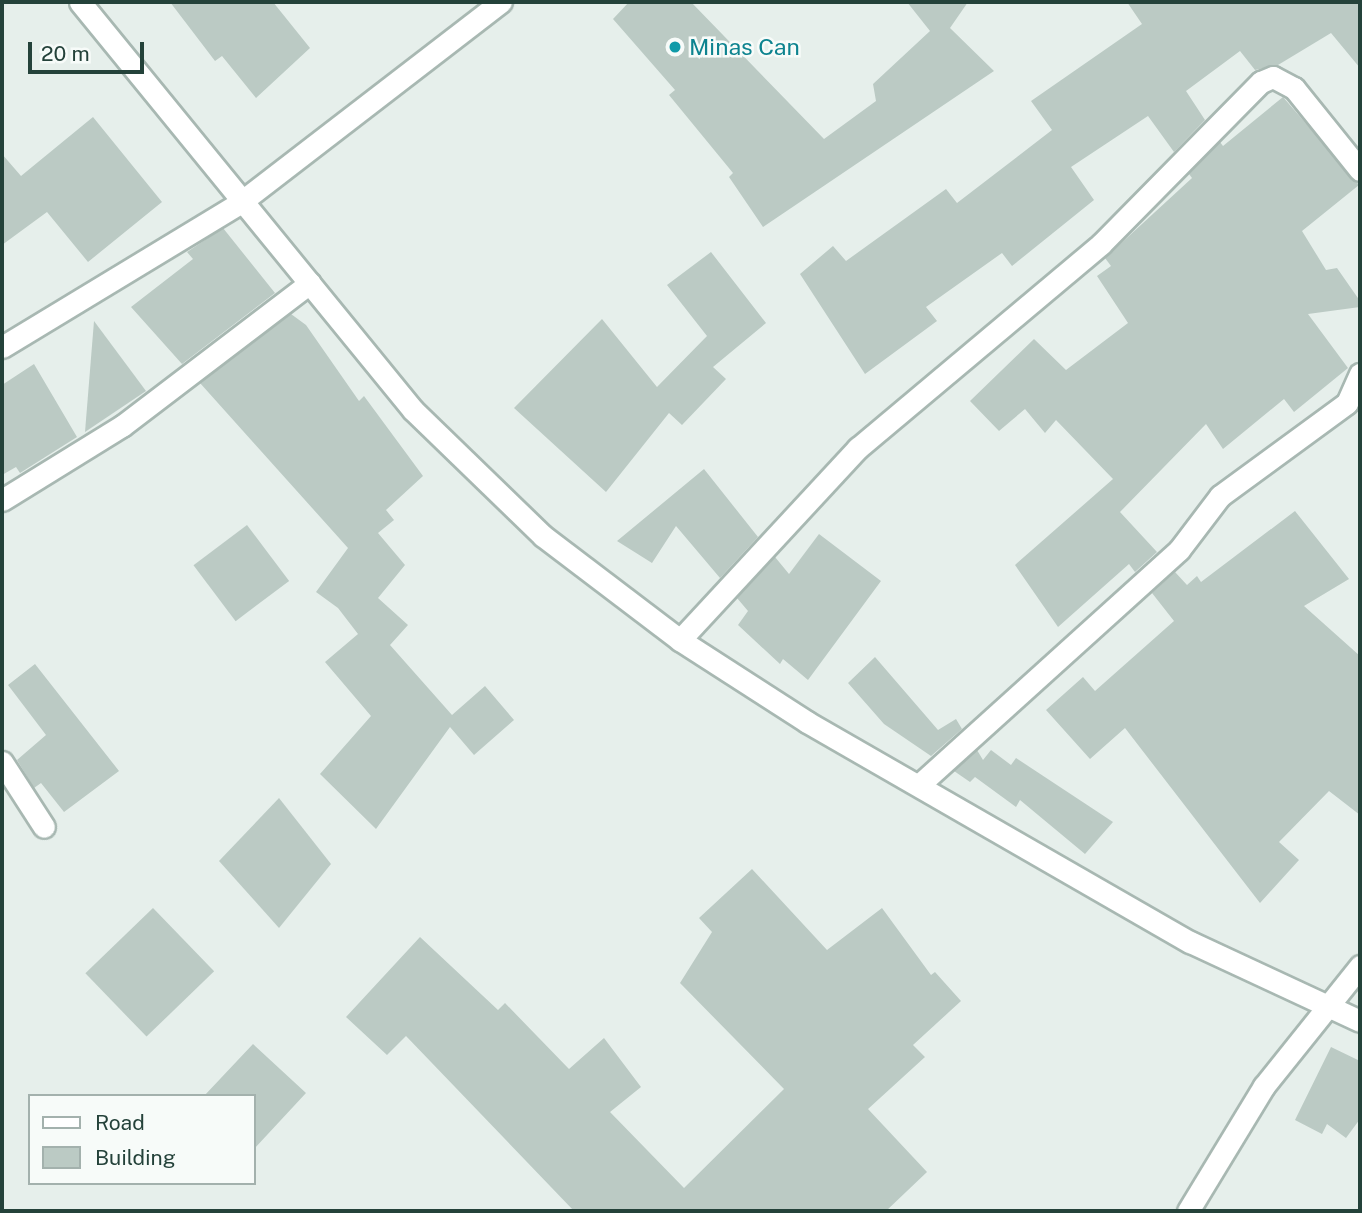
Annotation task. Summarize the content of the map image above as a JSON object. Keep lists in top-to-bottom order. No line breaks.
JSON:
{"places":["Minas Can"],"legend":["Road","Building"],"scale_bar":"20 m"}
